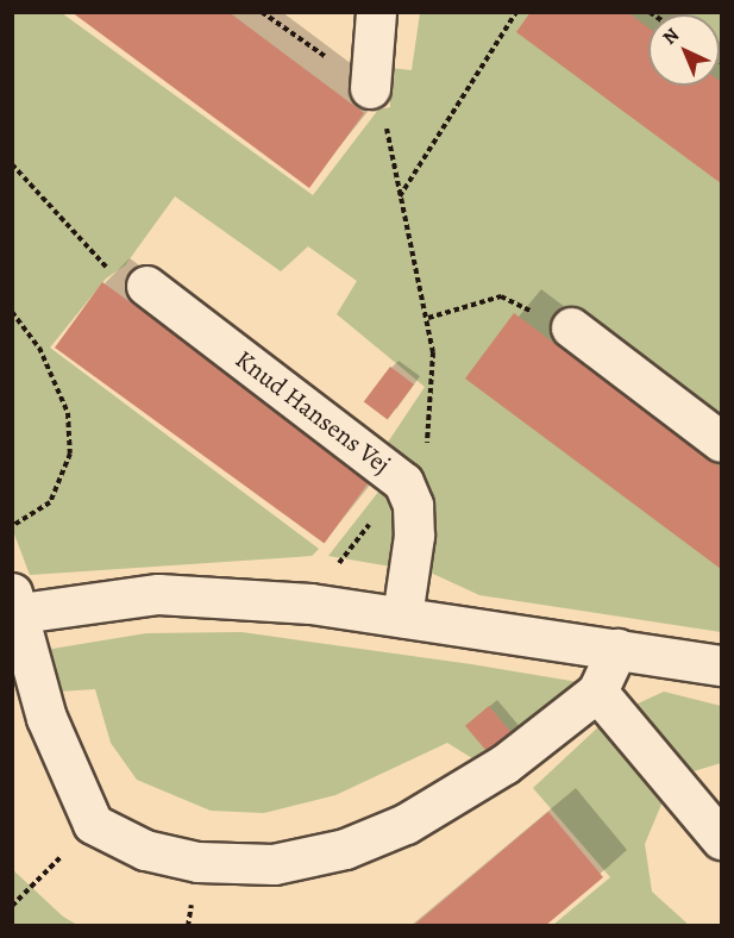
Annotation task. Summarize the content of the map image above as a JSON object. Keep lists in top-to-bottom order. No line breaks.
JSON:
{"streets":{"street":["Knud Hansens Vej"]},"north":"top left"}
